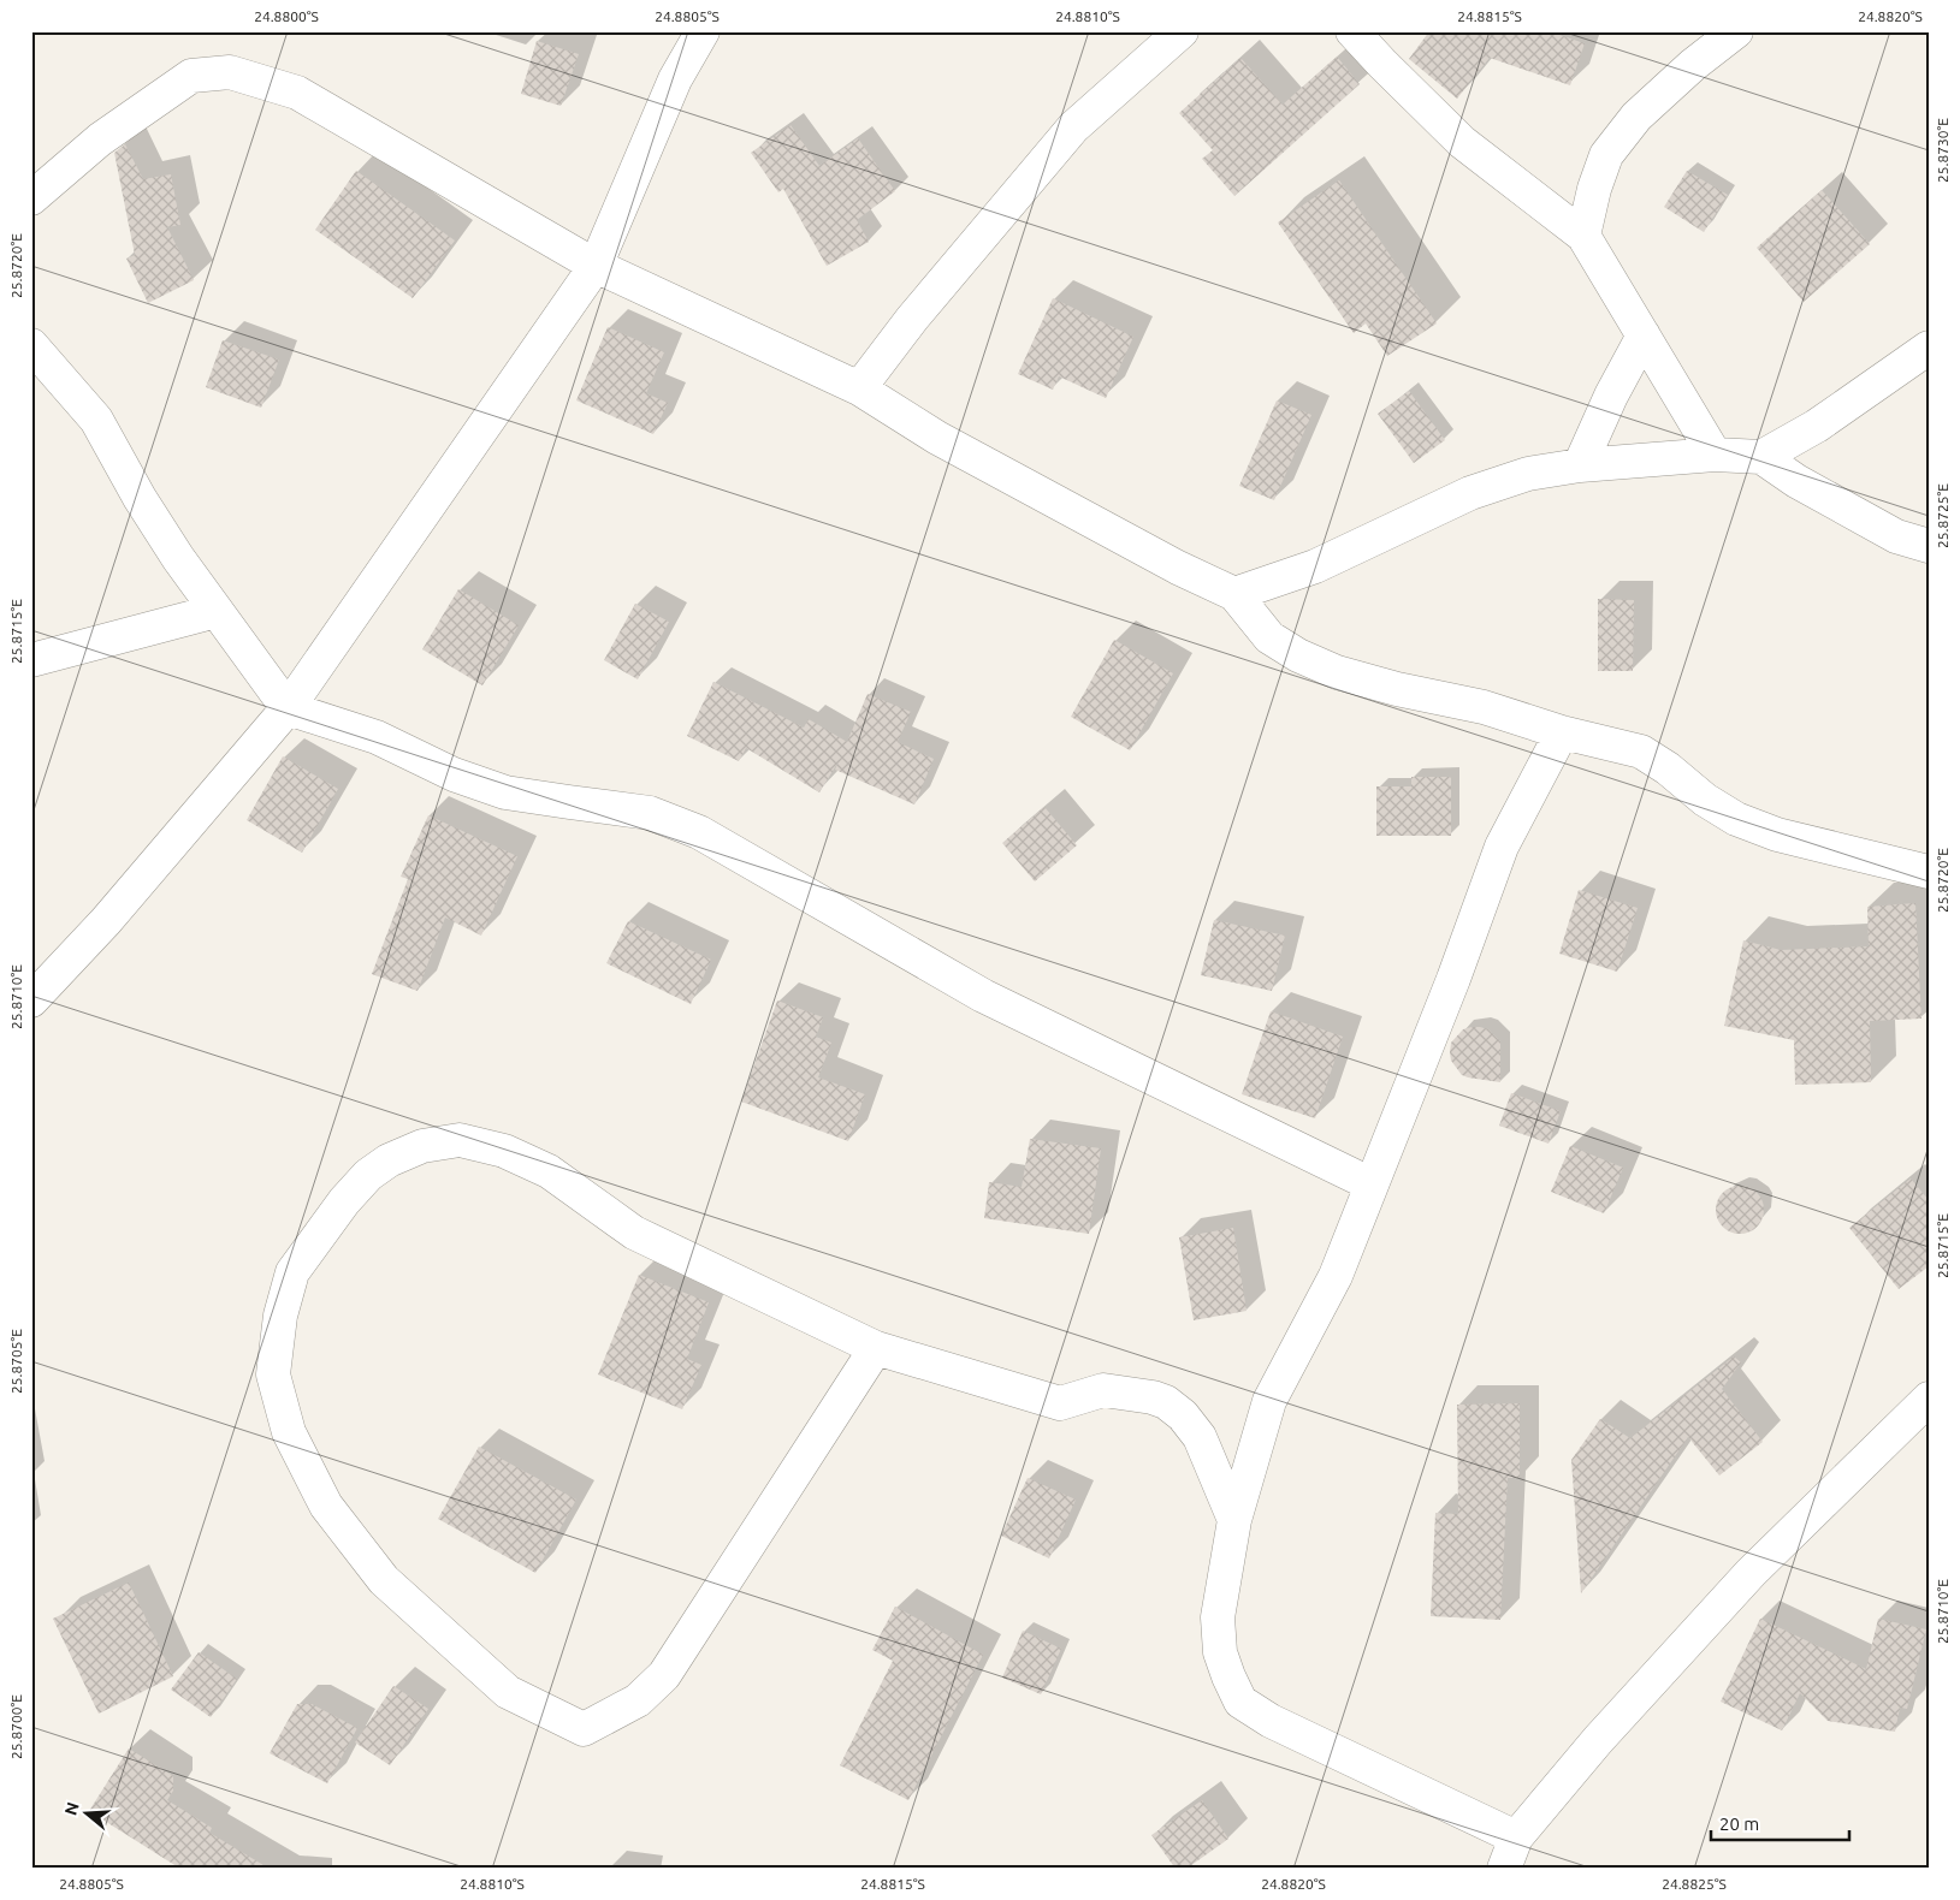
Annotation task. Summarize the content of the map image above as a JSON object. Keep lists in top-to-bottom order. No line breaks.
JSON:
{"scale_bar":"20 m","north":"left","coordinates":["24.8800°S","24.8805°S","24.8810°S","24.8815°S","24.8820°S","25.8730°E","25.8720°E","25.8725°E","25.8715°E","25.8710°E","25.8705°E","25.8700°E","24.8825°S"]}
